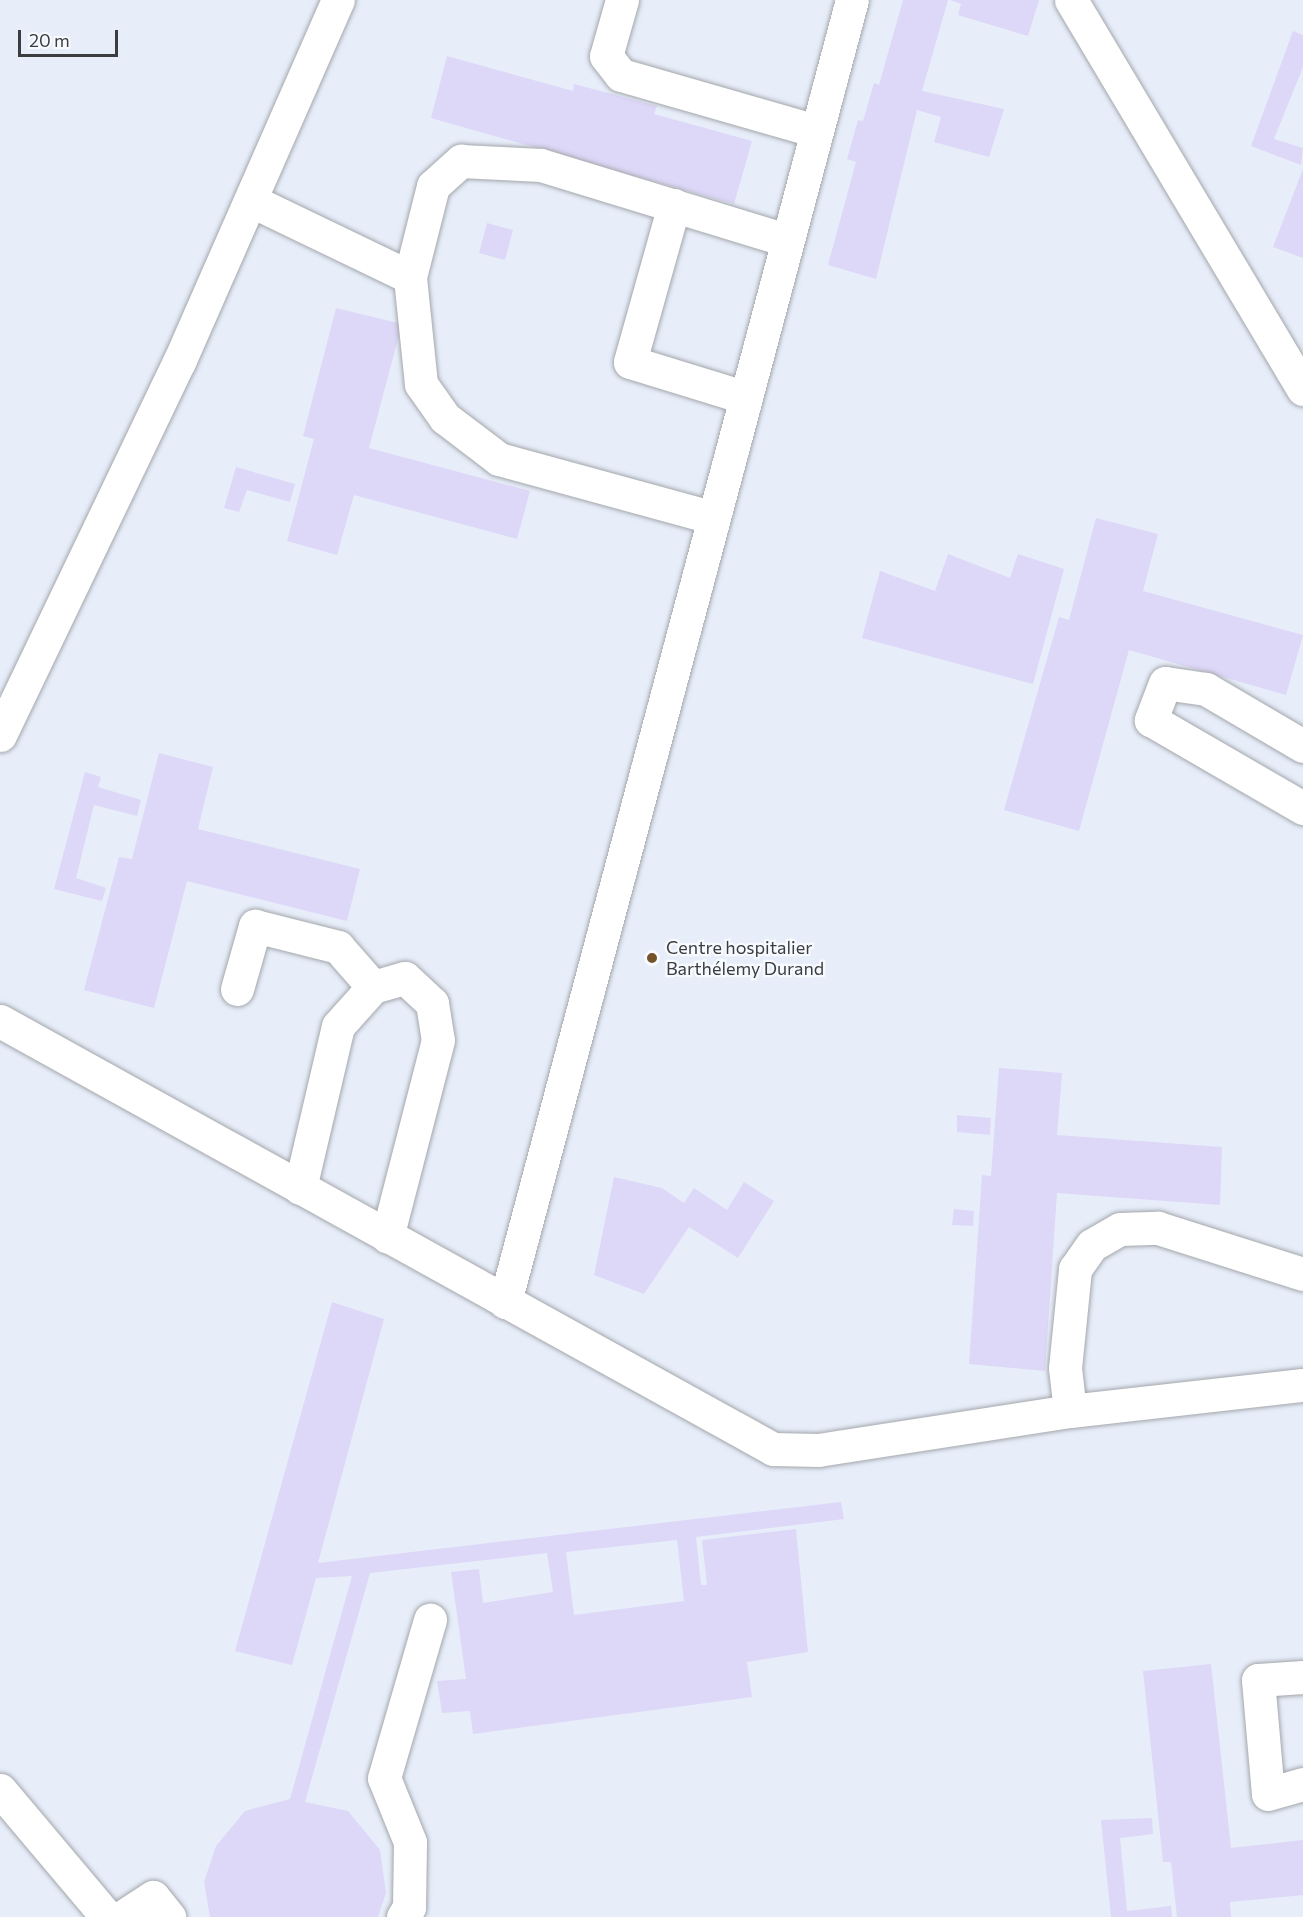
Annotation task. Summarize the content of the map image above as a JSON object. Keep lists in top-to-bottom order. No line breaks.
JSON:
{"places":["Centre hospitalier Barthélemy Durand"],"scale_bar":"20 m"}
